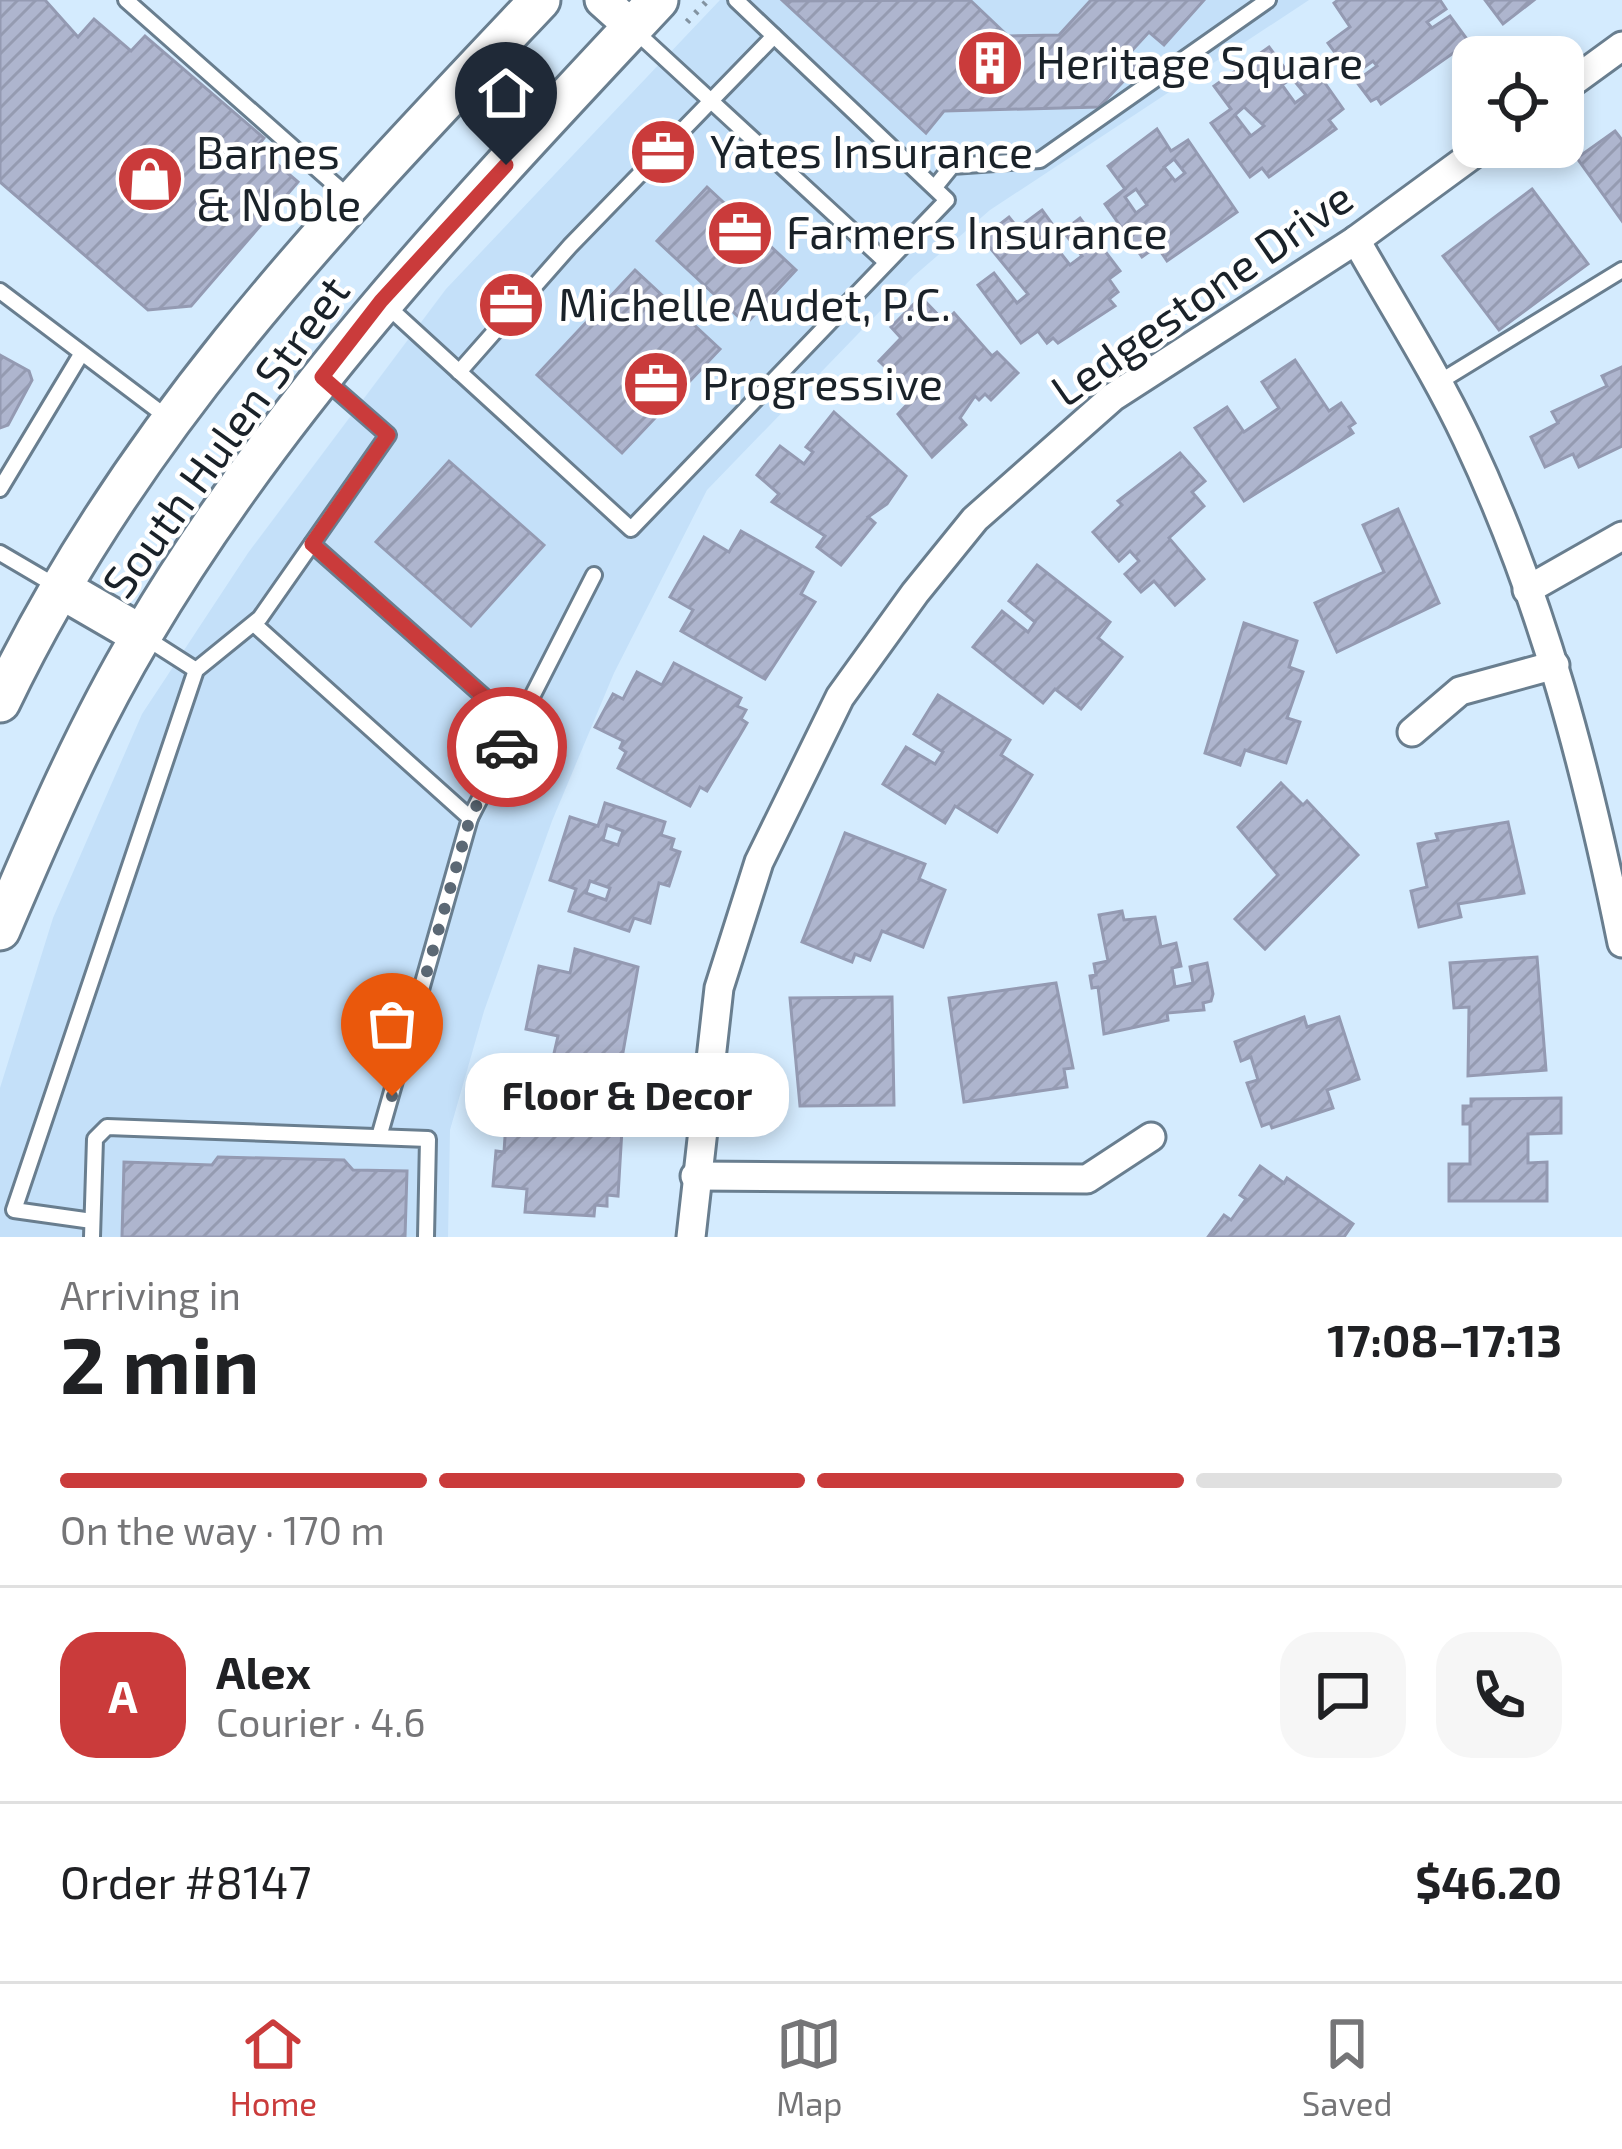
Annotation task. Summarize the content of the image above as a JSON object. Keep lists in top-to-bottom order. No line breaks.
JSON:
{"streets":{"main road":["South Hulen Street"],"street":["Ledgestone Drive"]},"places":{"building":["Heritage Square"],"office":["Yates Insurance","Farmers Insurance","Michelle Audet, P.C.","Progressive"],"shop":["Barnes & Noble"],"other":["Floor & Decor"]},"page":{"bubble":"Floor & Decor","heading":["2 min","Arriving in","17:08–17:13"],"panel":["Alex","Courier · 4.6","Order #8147","$46.20"],"bar":"On the way · 170 m","round":"A","tabs":["Home","Map","Saved"]}}
